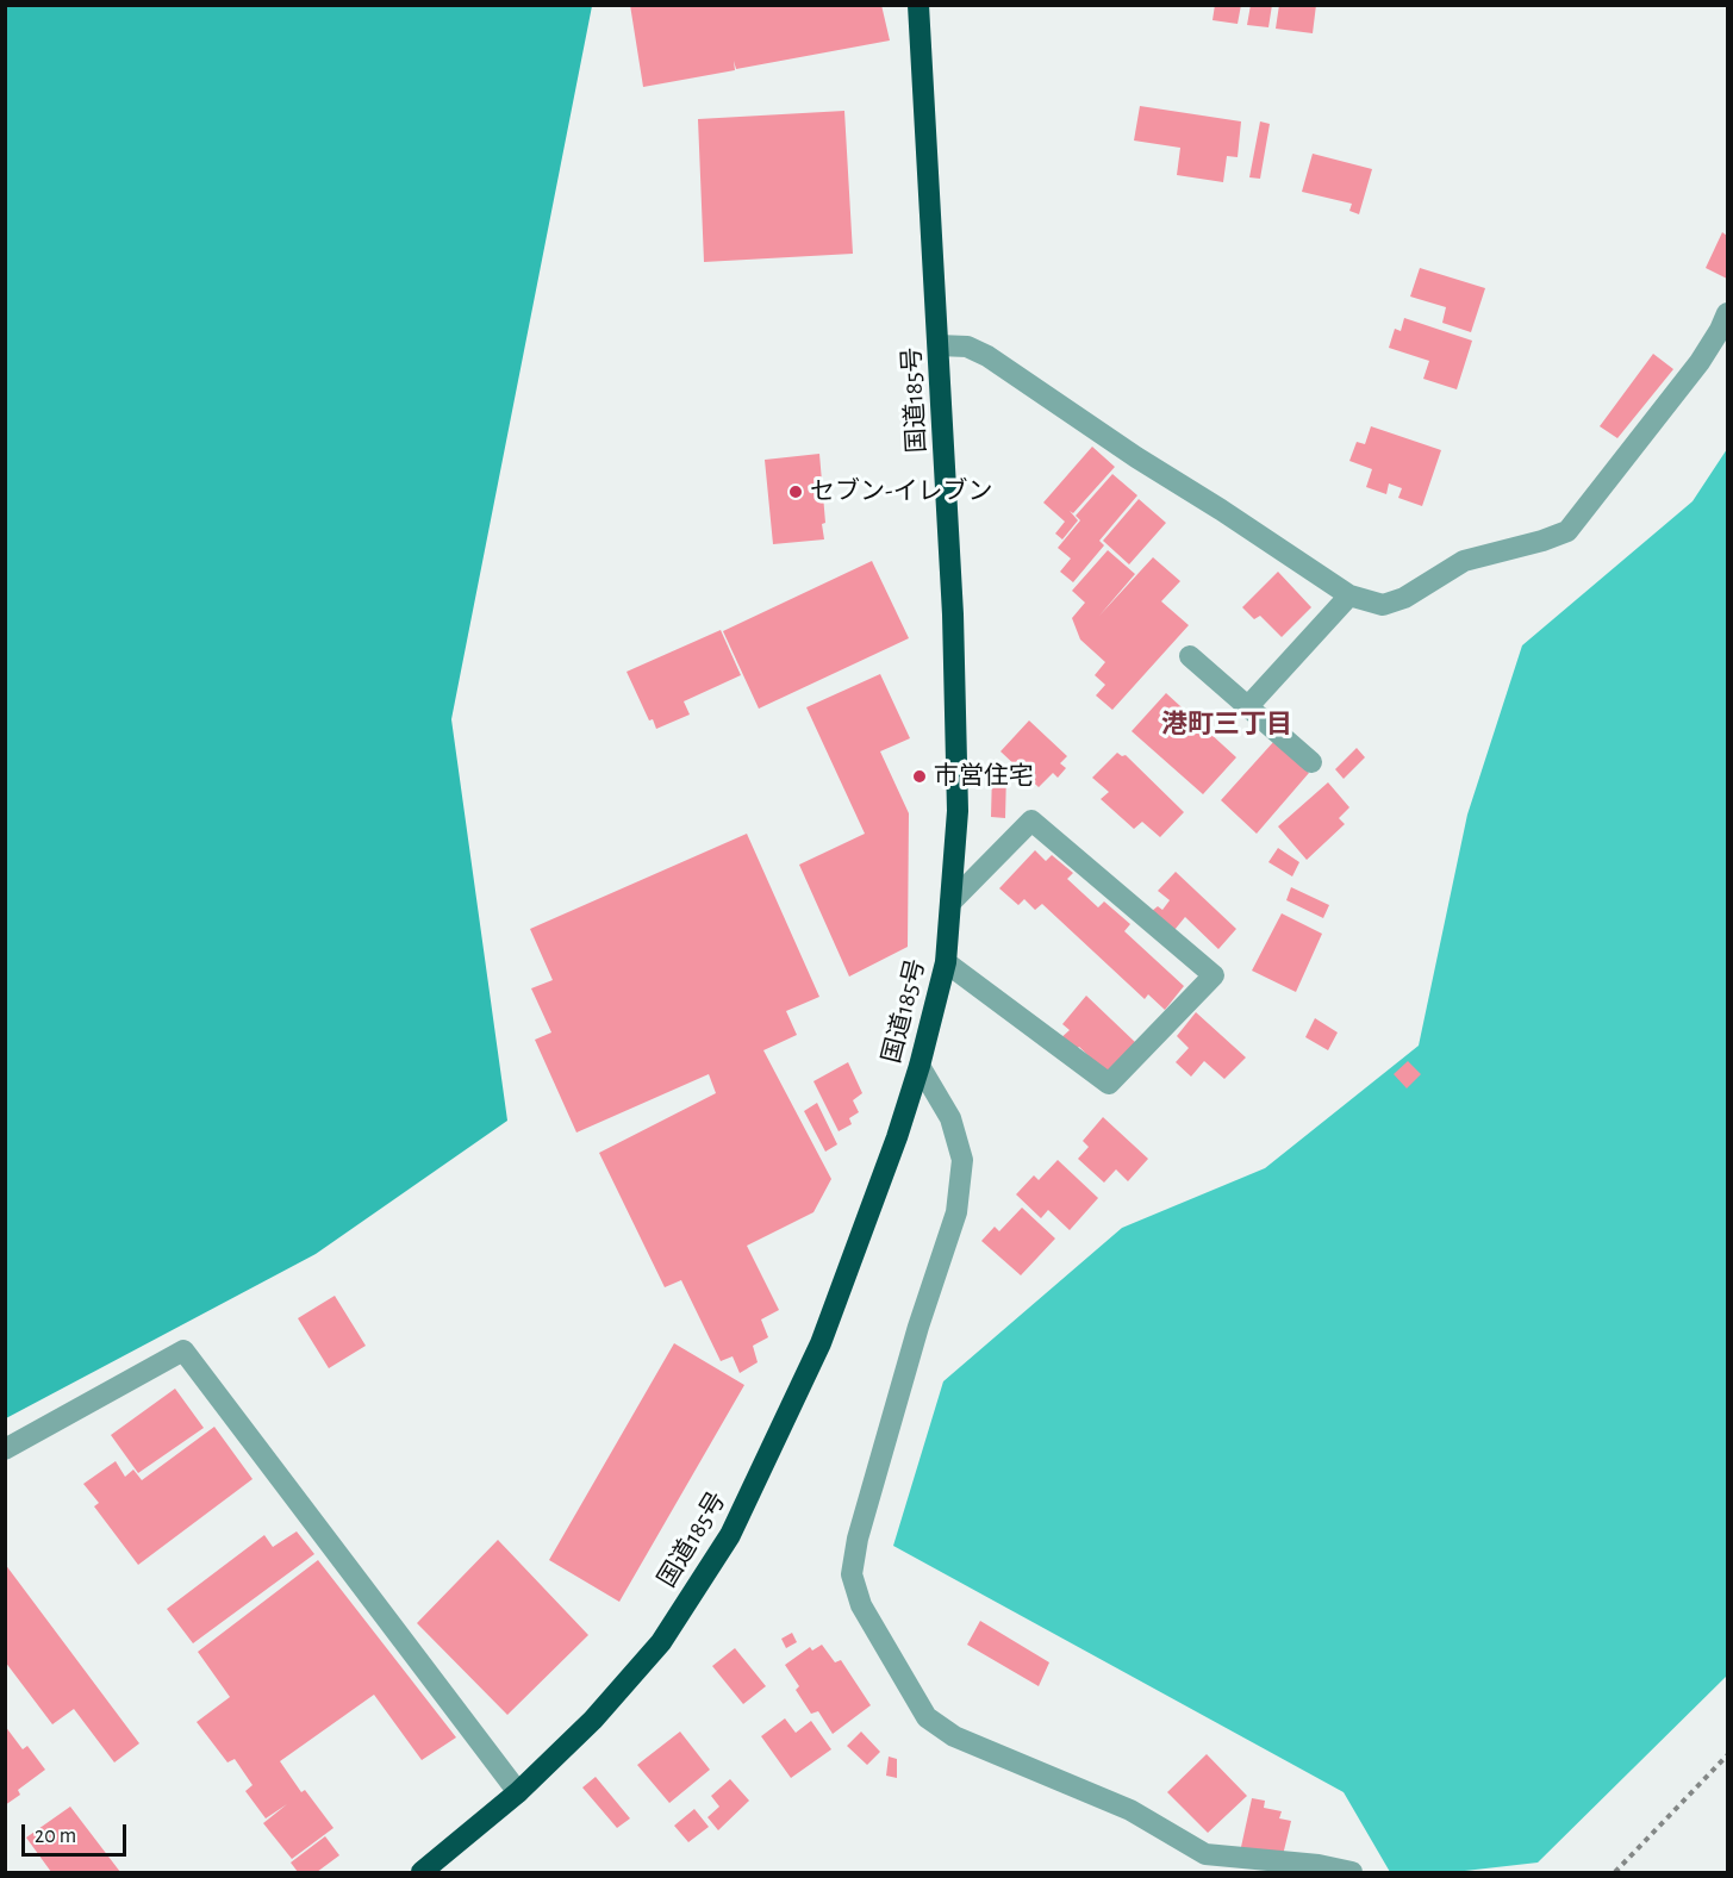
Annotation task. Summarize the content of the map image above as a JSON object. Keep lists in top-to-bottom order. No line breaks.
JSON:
{"streets":{"highway":["国道185号"]},"districts":["港町三丁目"],"places":["セブン-イレブン","市営住宅"],"scale_bar":"20 m"}
